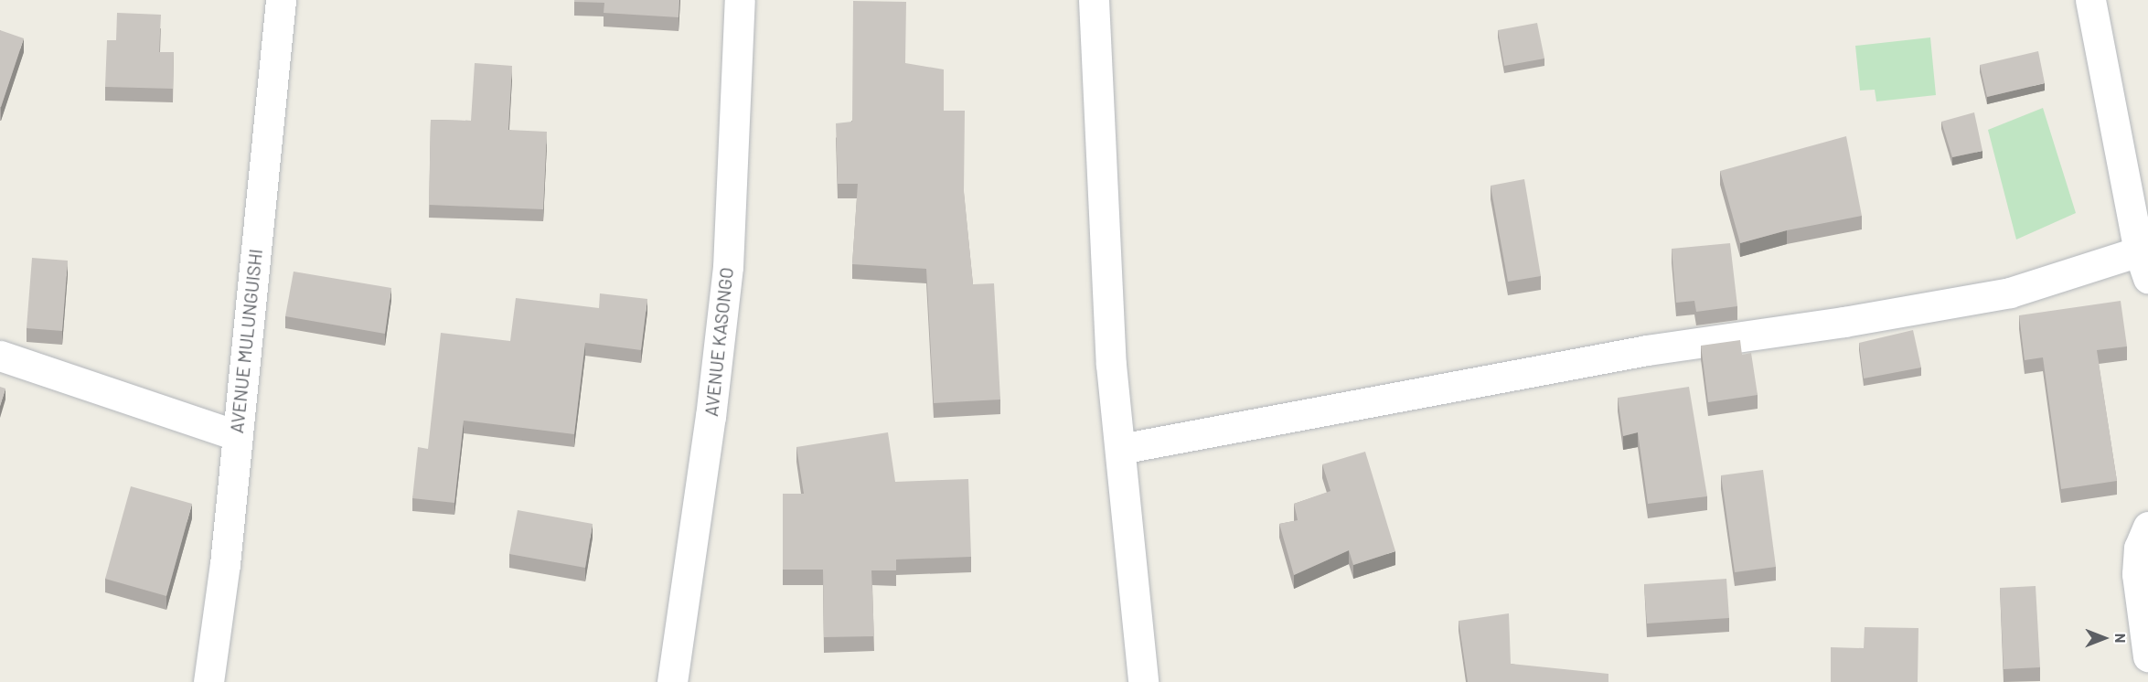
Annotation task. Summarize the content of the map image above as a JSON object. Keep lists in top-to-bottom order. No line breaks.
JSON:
{"streets":{"street":["AVENUE MULUNGUISHI","AVENUE KASONGO"]},"north":"right"}
